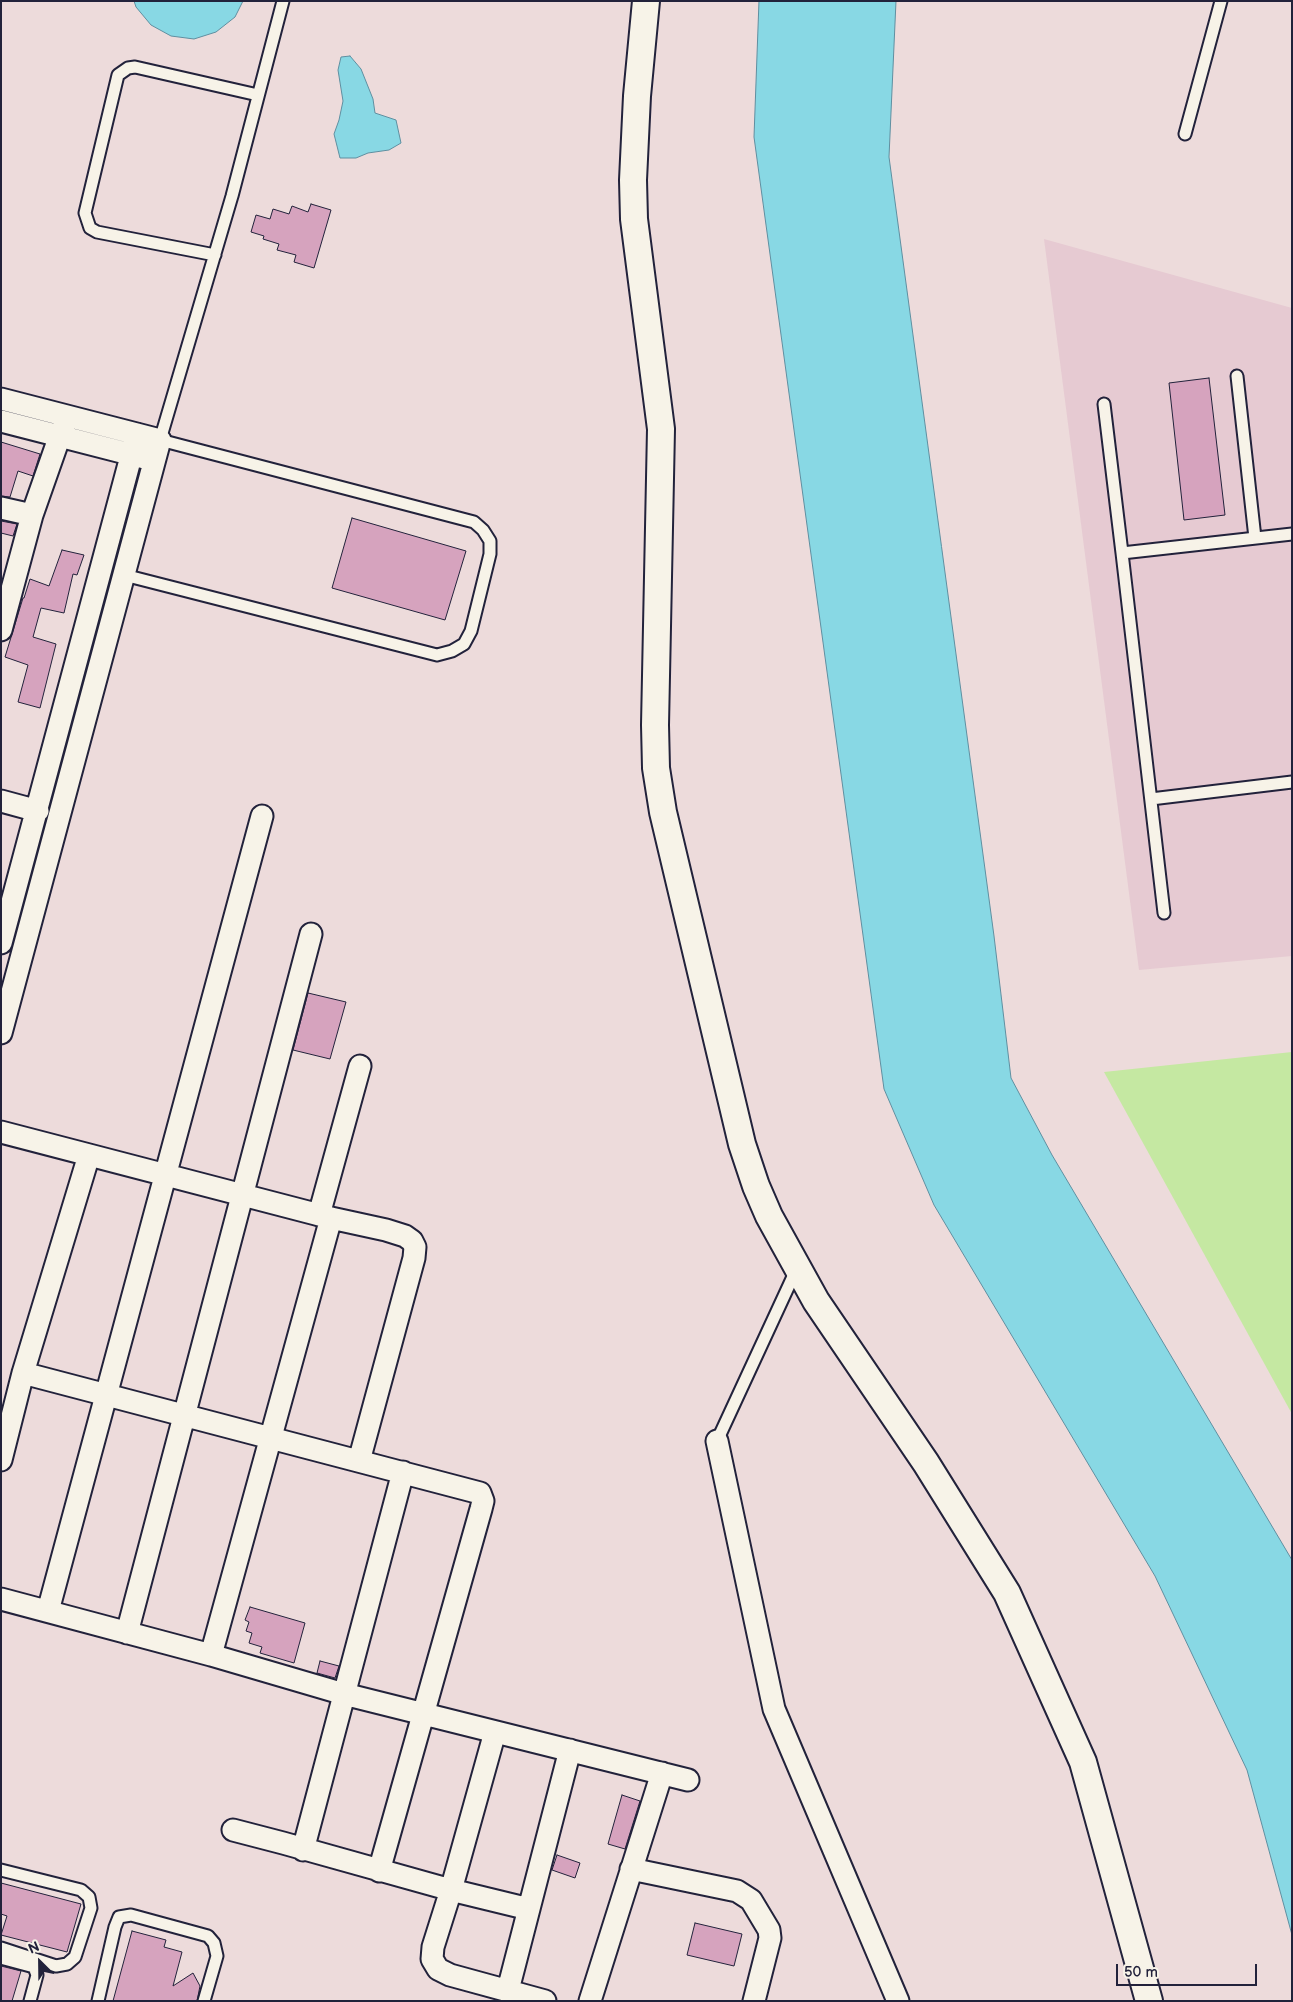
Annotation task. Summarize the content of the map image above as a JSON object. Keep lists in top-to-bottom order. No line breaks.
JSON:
{"scale_bar":"50 m","north":"top left"}
